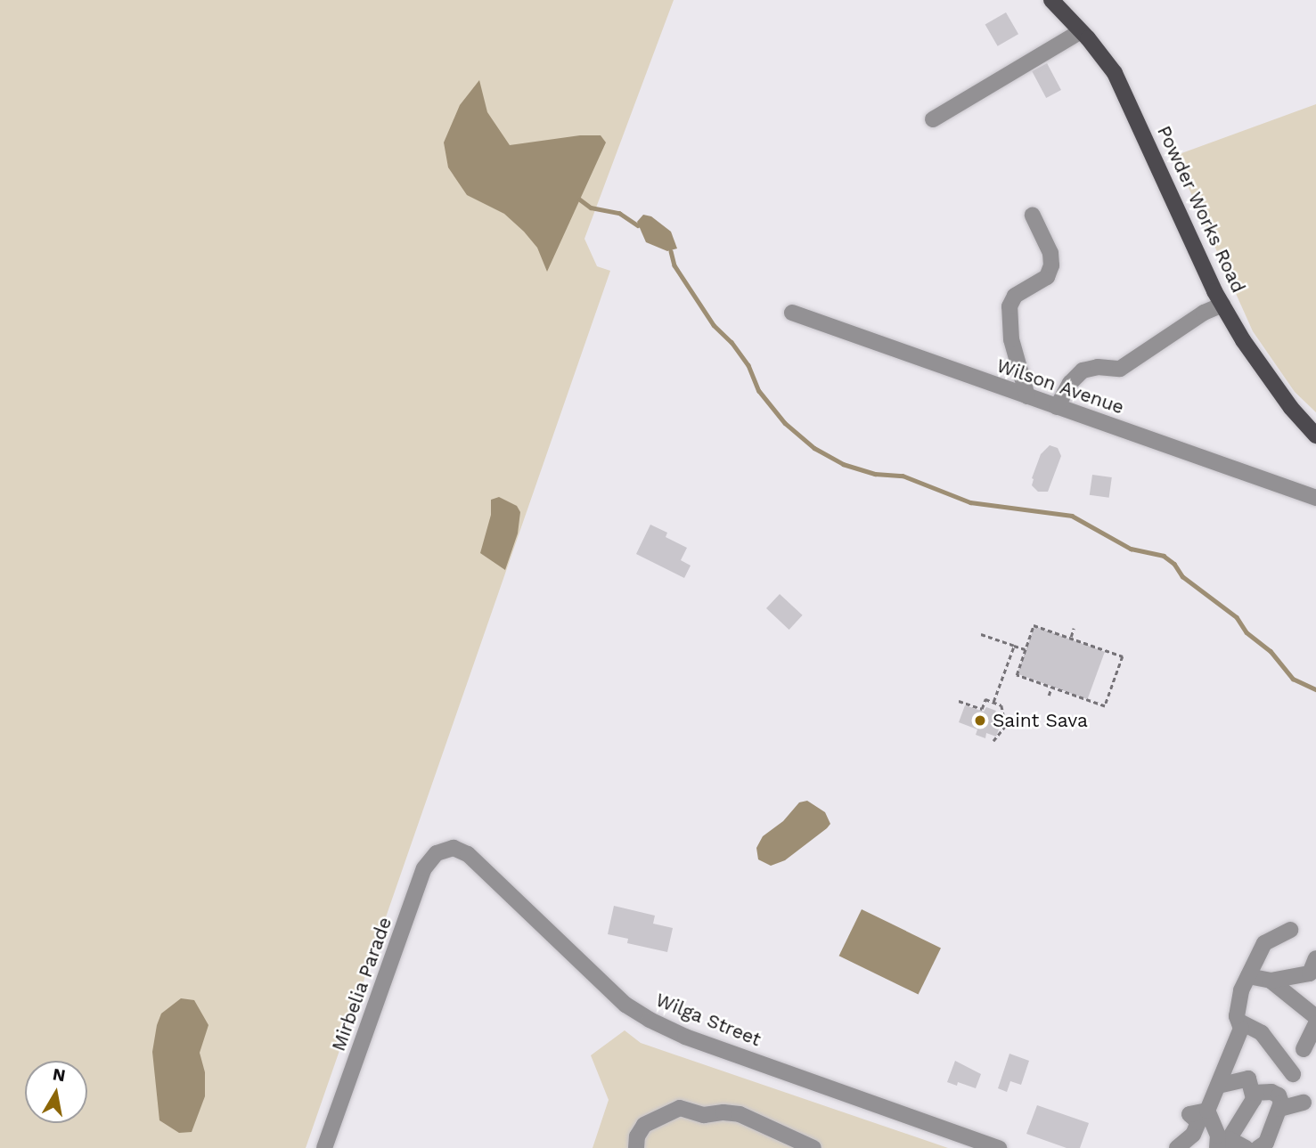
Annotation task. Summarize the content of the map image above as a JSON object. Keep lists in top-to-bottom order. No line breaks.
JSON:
{"streets":{"main road":["Powder Works Road"],"street":["Wilson Avenue","Mirbelia Parade","Wilga Street"]},"crossings":[["Mirbelia Parade","Wilga Street"]],"places":["Saint Sava"],"north":"top"}
